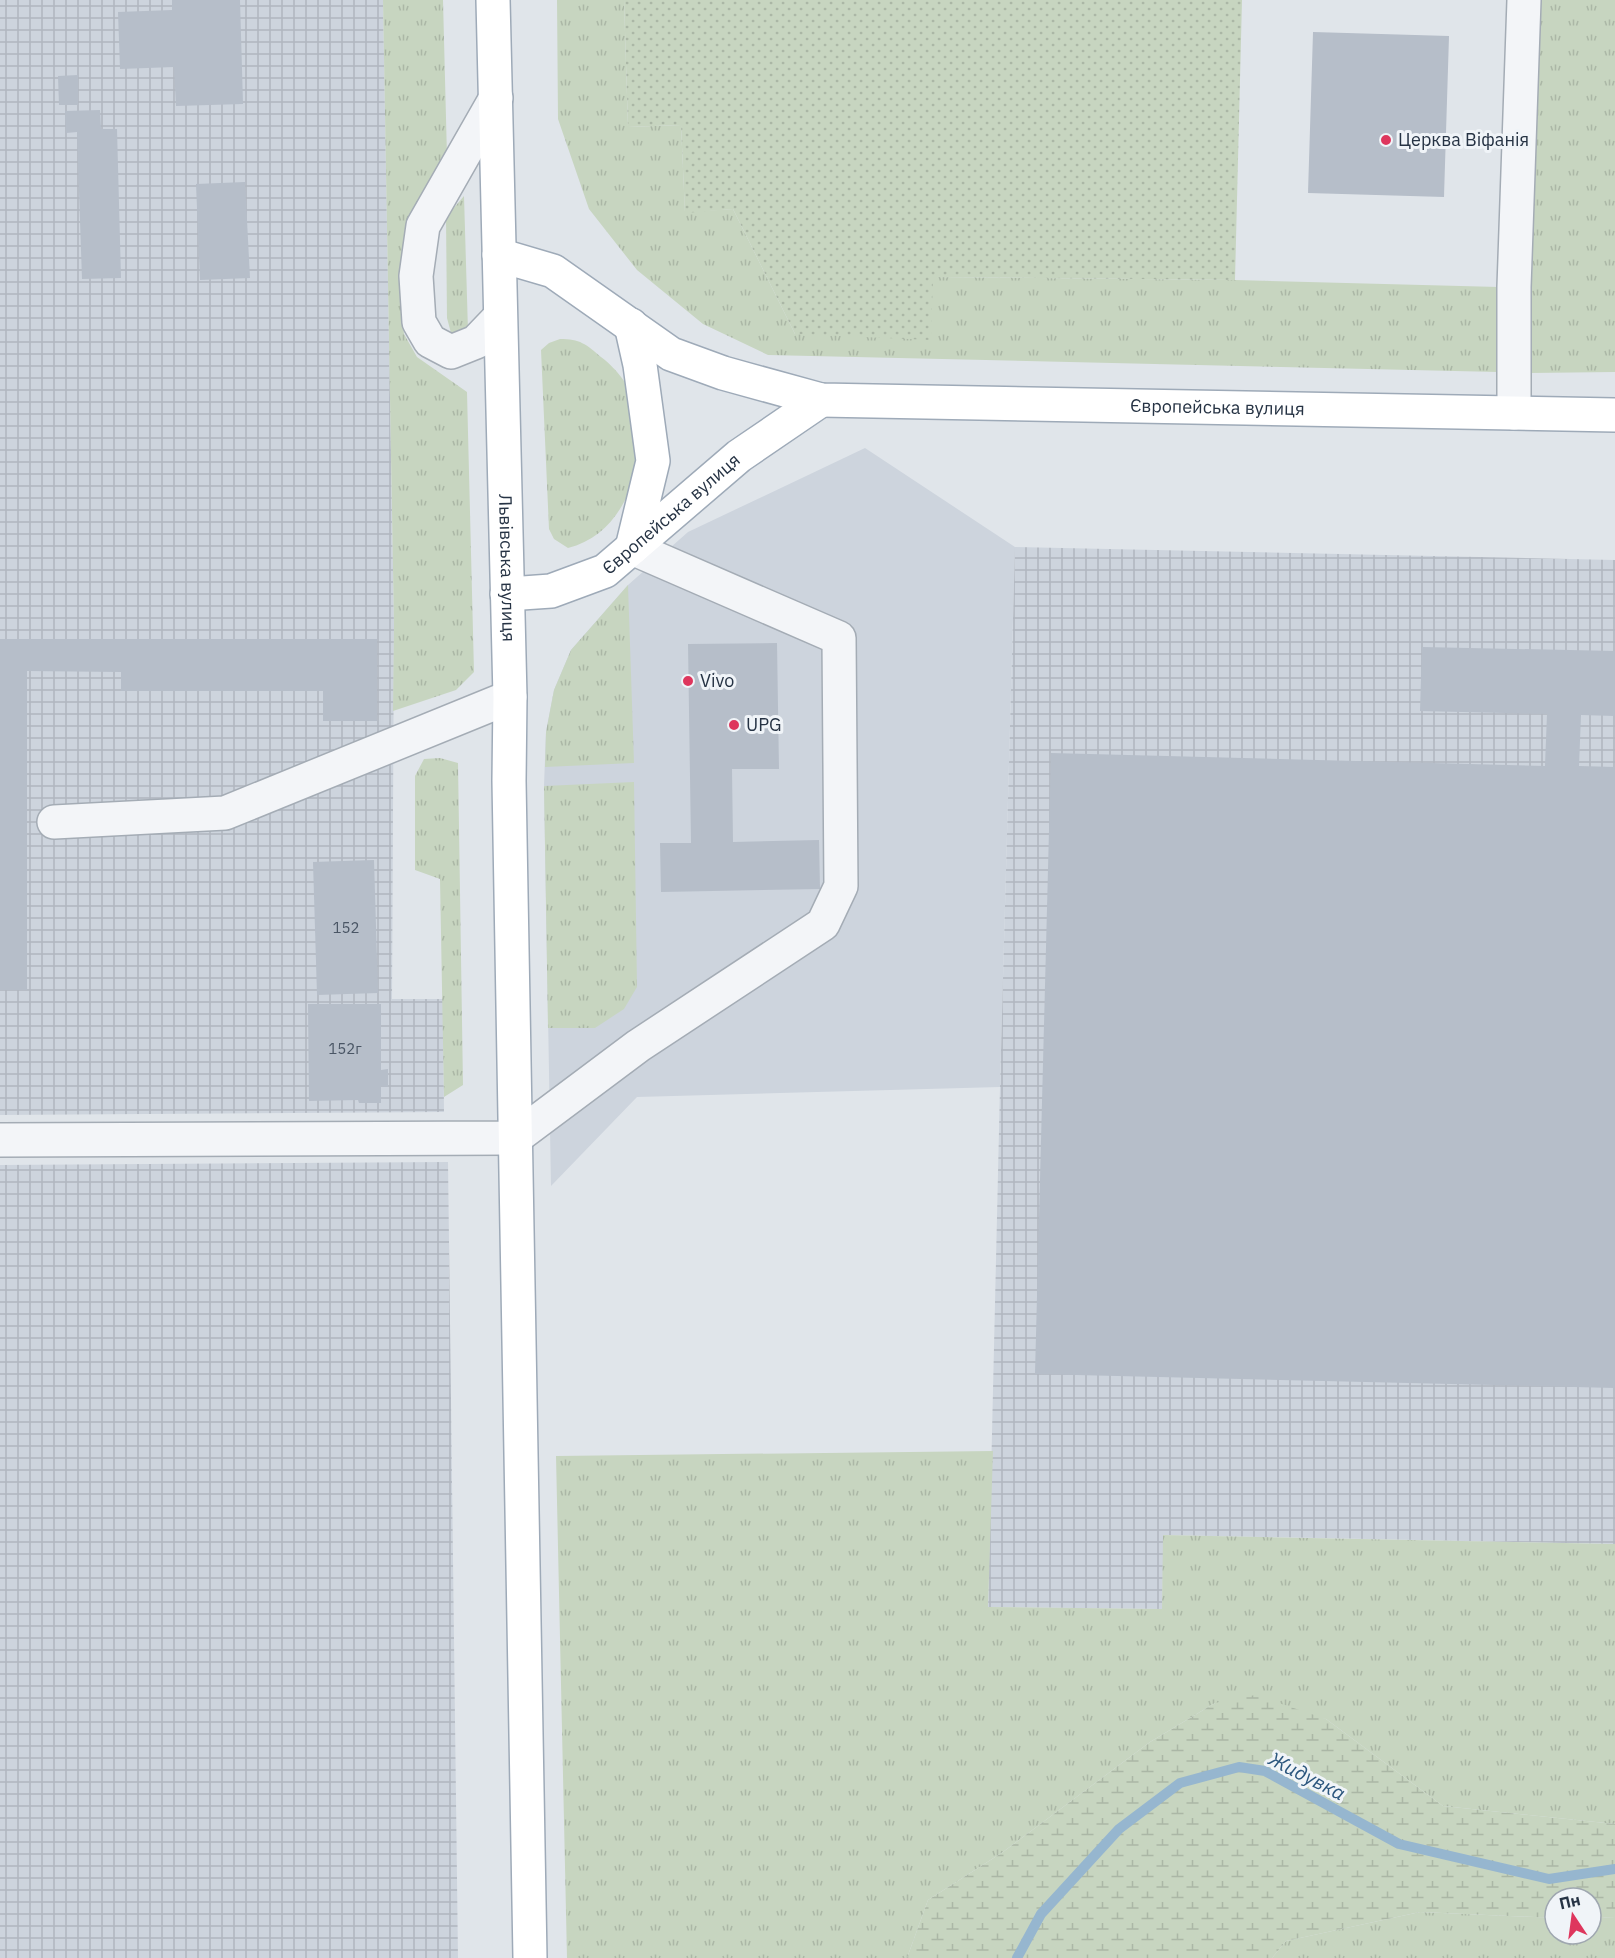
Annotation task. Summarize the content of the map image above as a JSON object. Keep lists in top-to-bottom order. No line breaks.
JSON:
{"streets":{"main road":["Європейська вулиця","Львівська вулиця"]},"crossings":[["Європейська вулиця","Львівська вулиця"]],"water":["Жидувка"],"places":["Церква Віфанія","Vivo","UPG"],"house_numbers":["152","152г"],"north":"top"}
